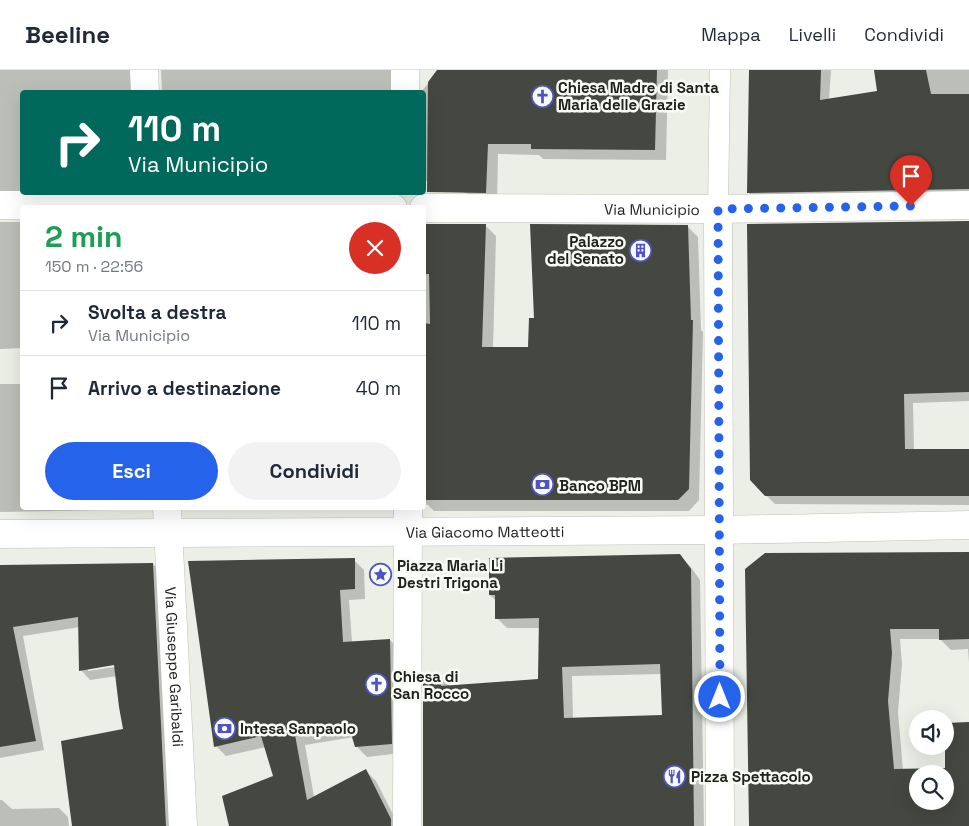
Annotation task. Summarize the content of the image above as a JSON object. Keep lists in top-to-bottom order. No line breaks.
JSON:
{"streets":{"street":["Via Municipio","Via Giacomo Matteotti","Via Giuseppe Garibaldi"]},"crossings":[["Via Giacomo Matteotti","Via Giuseppe Garibaldi"]],"places":{"church":["Chiesa Madre di Santa Maria delle Grazie","Chiesa di San Rocco"],"building":["Palazzo del Senato"],"bank":["Banco BPM","Intesa Sanpaolo"],"place":["Piazza Maria Li Destri Trigona"],"restaurant":["Pizza Spettacolo"]},"page":{"header":"Beeline","nav":["Mappa","Livelli","Condividi"],"turn":["110 m","Via Municipio"],"heading":["2 min","150 m · 22:56"],"list":[{"name":"Svolta a destra","note":"Via Municipio","value":"110 m"},{"name":"Arrivo a destinazione","value":"40 m"}],"buttons":["Esci","Condividi"]}}
